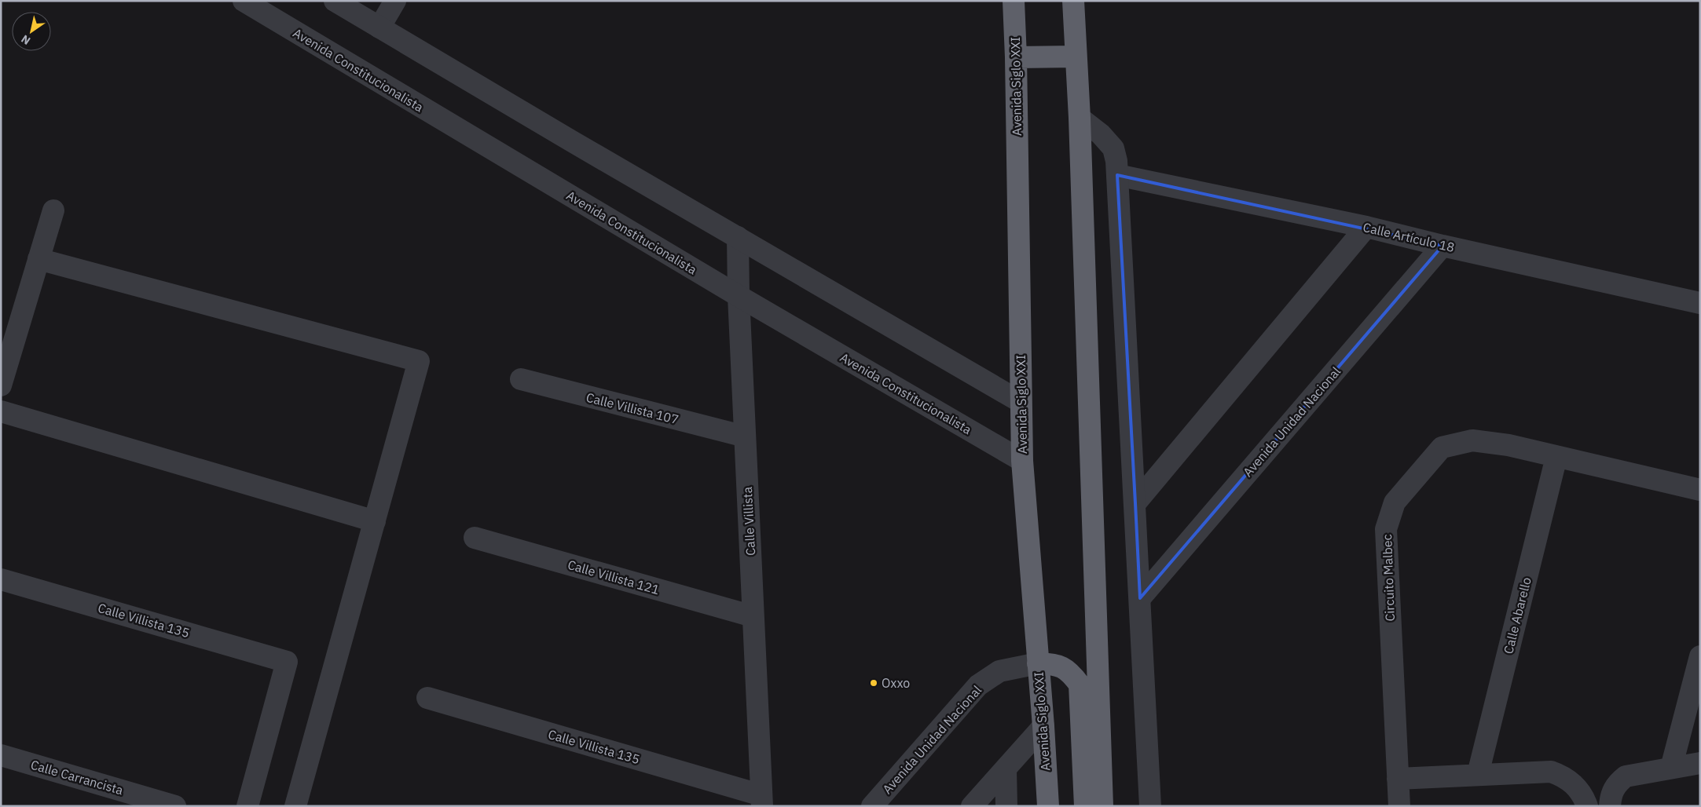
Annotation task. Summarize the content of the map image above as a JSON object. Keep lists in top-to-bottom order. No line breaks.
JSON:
{"streets":{"highway":["Avenida Siglo XXI"],"street":["Avenida Constitucionalista","Calle Artículo 18","Calle Villista 107","Avenida Unidad Nacional","Calle Villista","Calle Villista 121","Circuito Malbec","Calle Abarello","Calle Villista 135","Calle Carrancista"]},"crossings":[["Avenida Constitucionalista","Avenida Siglo XXI"],["Avenida Constitucionalista","Calle Villista"],["Avenida Siglo XXI","Avenida Unidad Nacional"],["Calle Artículo 18","Avenida Unidad Nacional"],["Calle Villista 107","Calle Villista"],["Calle Villista","Calle Villista 121"],["Calle Villista","Calle Villista 135"],["Circuito Malbec","Calle Abarello"]],"places":["Oxxo"],"north":"bottom left"}
